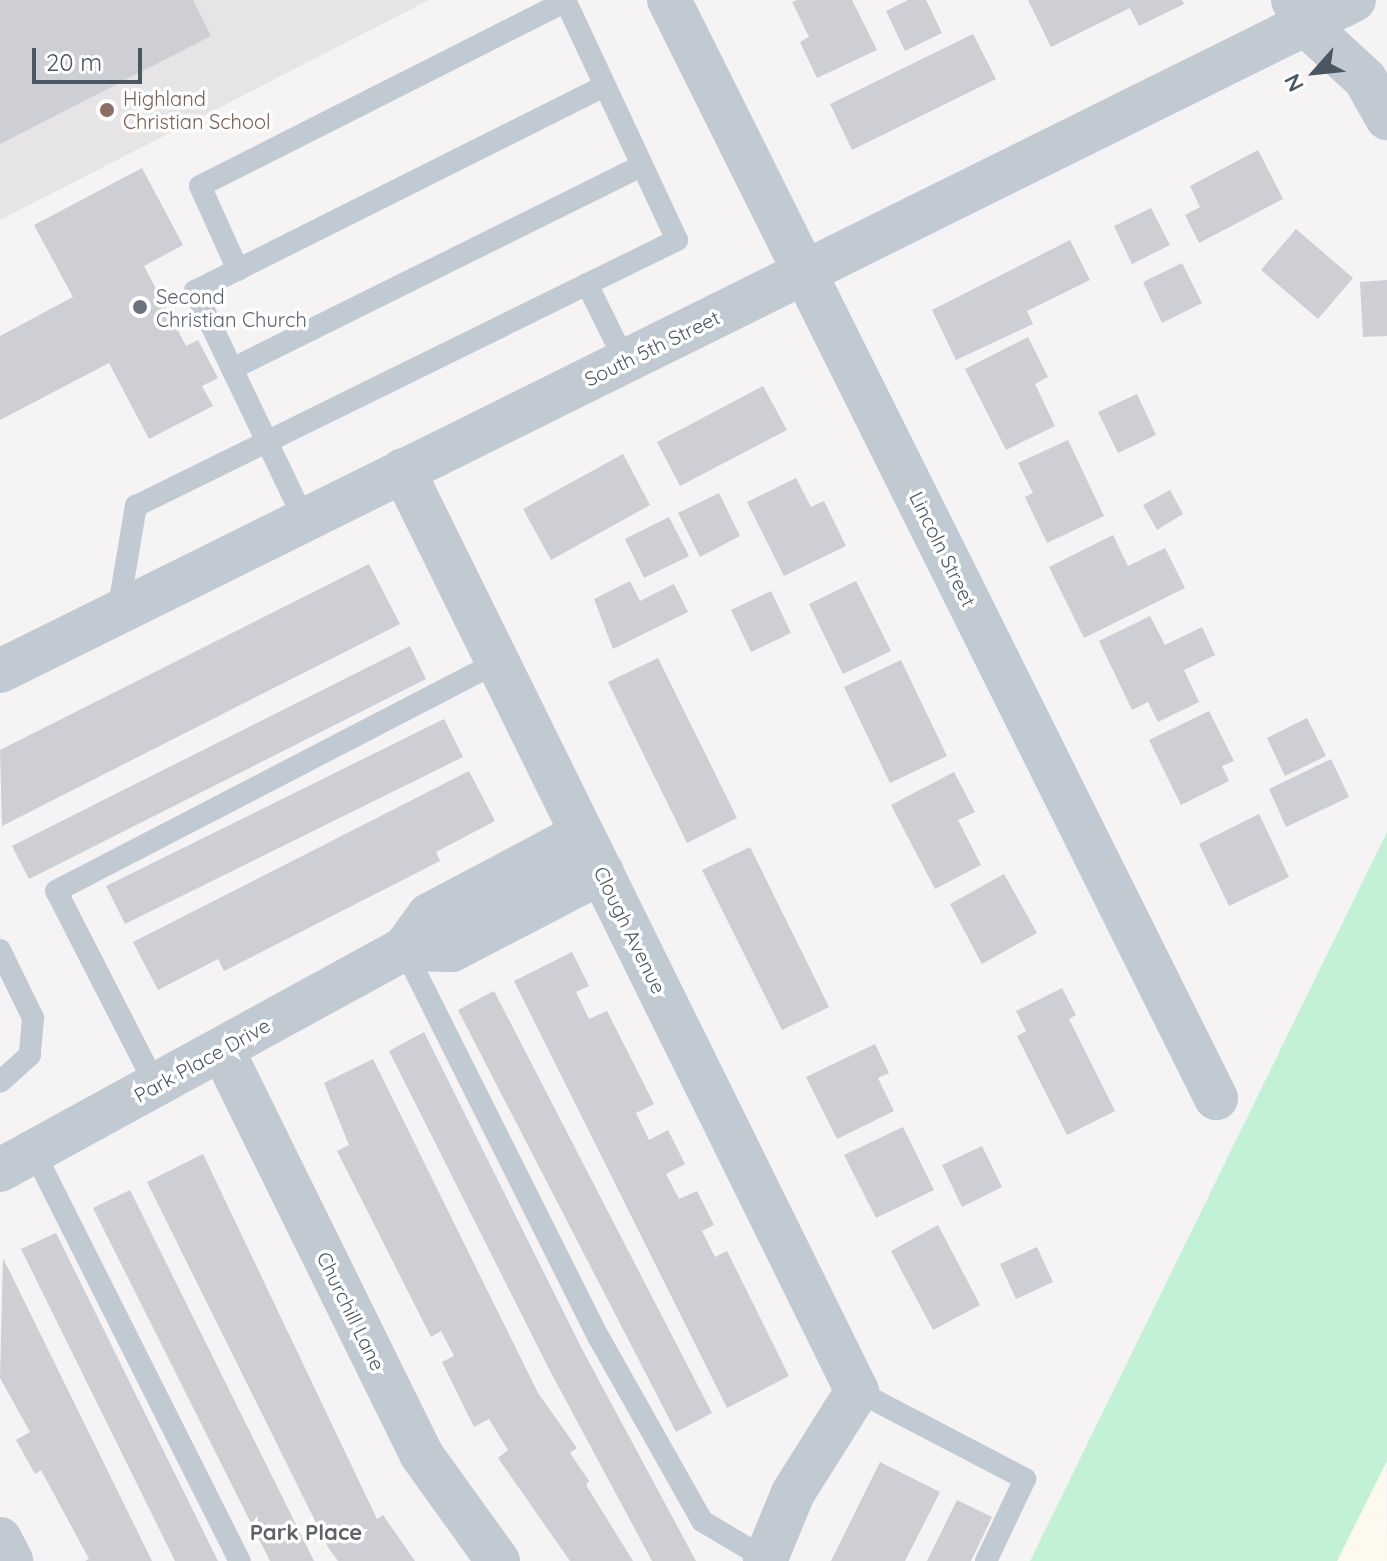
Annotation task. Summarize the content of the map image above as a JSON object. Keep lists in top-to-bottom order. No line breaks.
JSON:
{"streets":{"street":["South 5th Street","Lincoln Street","Clough Avenue","Park Place Drive","Churchill Lane"]},"crossings":[["South 5th Street","Lincoln Street"],["South 5th Street","Clough Avenue"],["Clough Avenue","Park Place Drive"],["Park Place Drive","Churchill Lane"]],"districts":["Park Place"],"places":["Highland Christian School","Second Christian Church"],"scale_bar":"20 m","north":"bottom left"}
